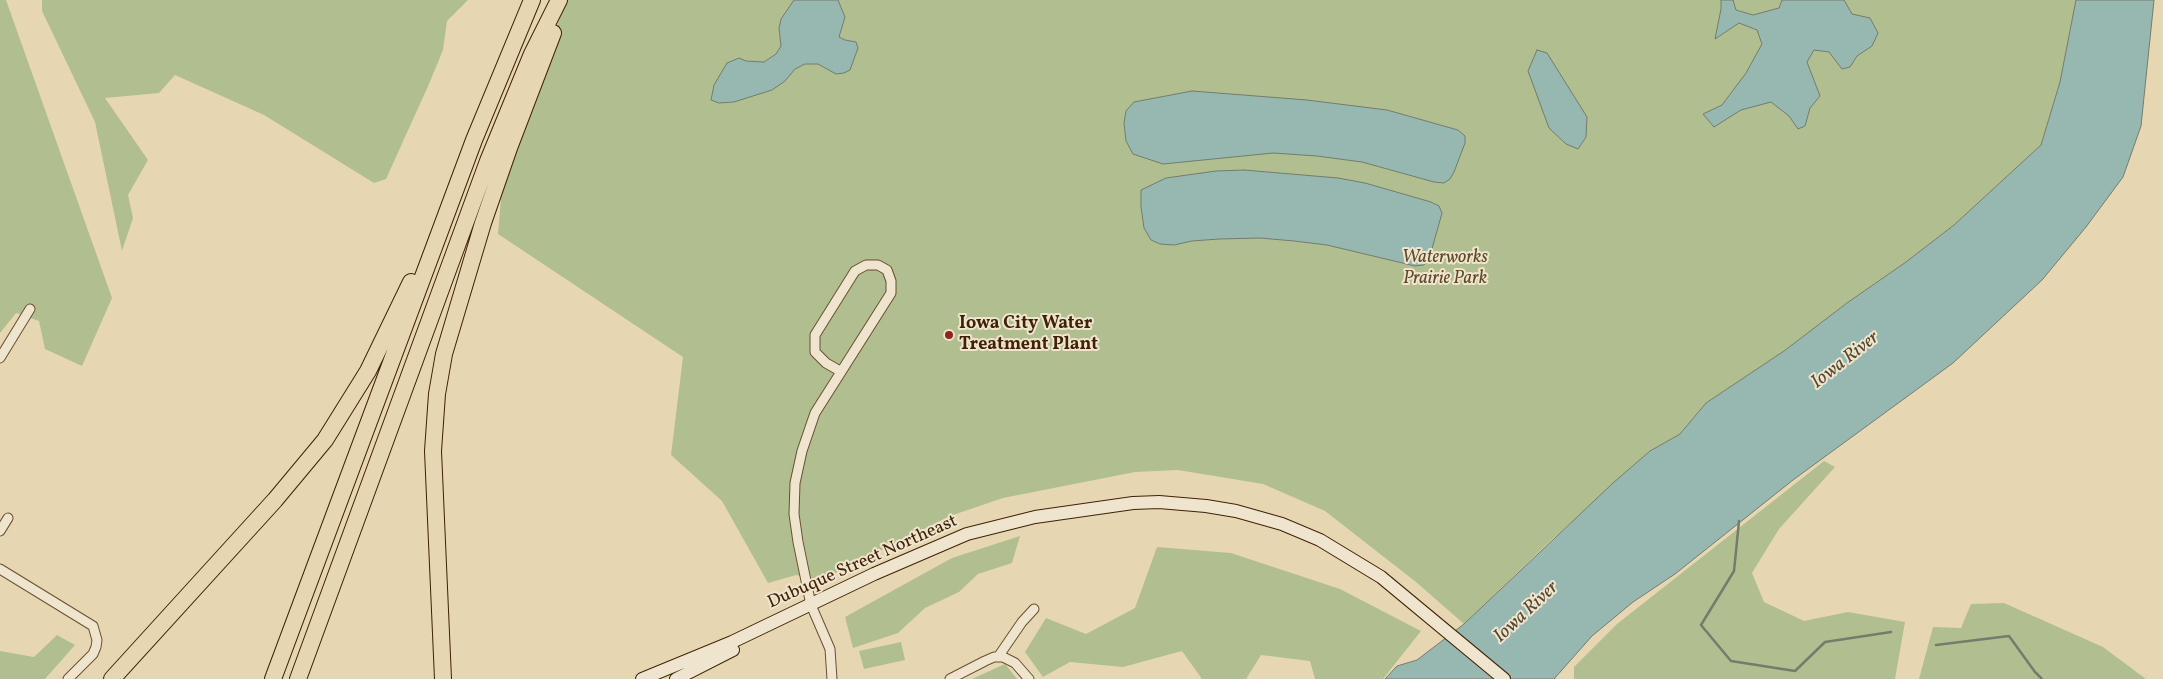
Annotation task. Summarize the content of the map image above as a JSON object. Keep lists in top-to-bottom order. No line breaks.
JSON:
{"streets":{"main road":["Dubuque Street Northeast"]},"water":["Iowa River"],"parks":["Waterworks Prairie Park"],"places":["Iowa City Water Treatment Plant"]}
